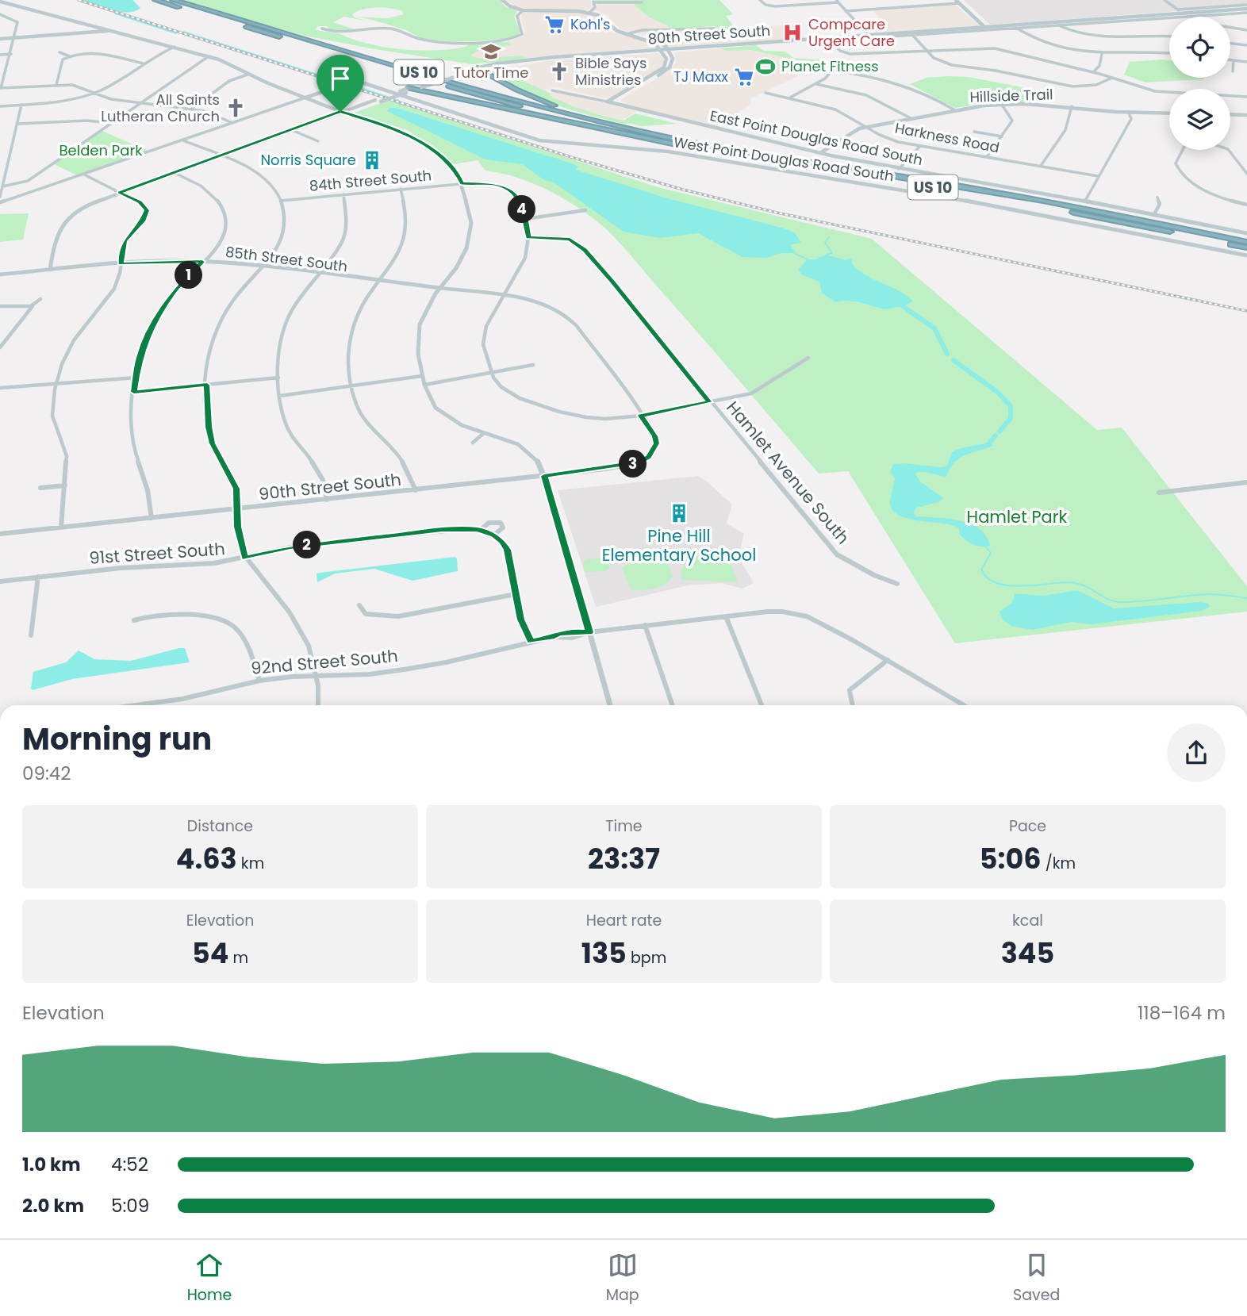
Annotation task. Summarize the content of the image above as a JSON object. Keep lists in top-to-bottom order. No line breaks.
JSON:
{"streets":{"highway":["US 10"],"main road":["80th Street South"],"street":["Hillside Trail","East Point Douglas Road South","Harkness Road","West Point Douglas Road South","84th Street South","85th Street South","Hamlet Avenue South","90th Street South","91st Street South","92nd Street South"]},"crossings":[["Hillside Trail","East Point Douglas Road South"],["Hillside Trail","Harkness Road"],["85th Street South","90th Street South"],["91st Street South","92nd Street South"]],"parks":["Belden Park","Hamlet Park"],"places":{"supermarket":["Kohl's","TJ Maxx"],"hospital":["Compcare Urgent Care"],"school or university":["Tutor Time"],"sports":["Planet Fitness"],"church":["Bible Says Ministries","All Saints Lutheran Church"],"building":["Norris Square","Pine Hill Elementary School"]},"page":{"pins":["4","1","3","2"],"heading":["Morning run","09:42"],"stats":[["Distance","4.63 km"],["Time","23:37"],["Pace","5:06 /km"],["Elevation","54 m"],["Heart rate","135 bpm"],["kcal","345"]],"chart":["Elevation","118–164 m"],"list":[{"name":"1.0 km","note":"4:52"},{"name":"2.0 km","note":"5:09"}],"tabs":["Home","Map","Saved"]}}
